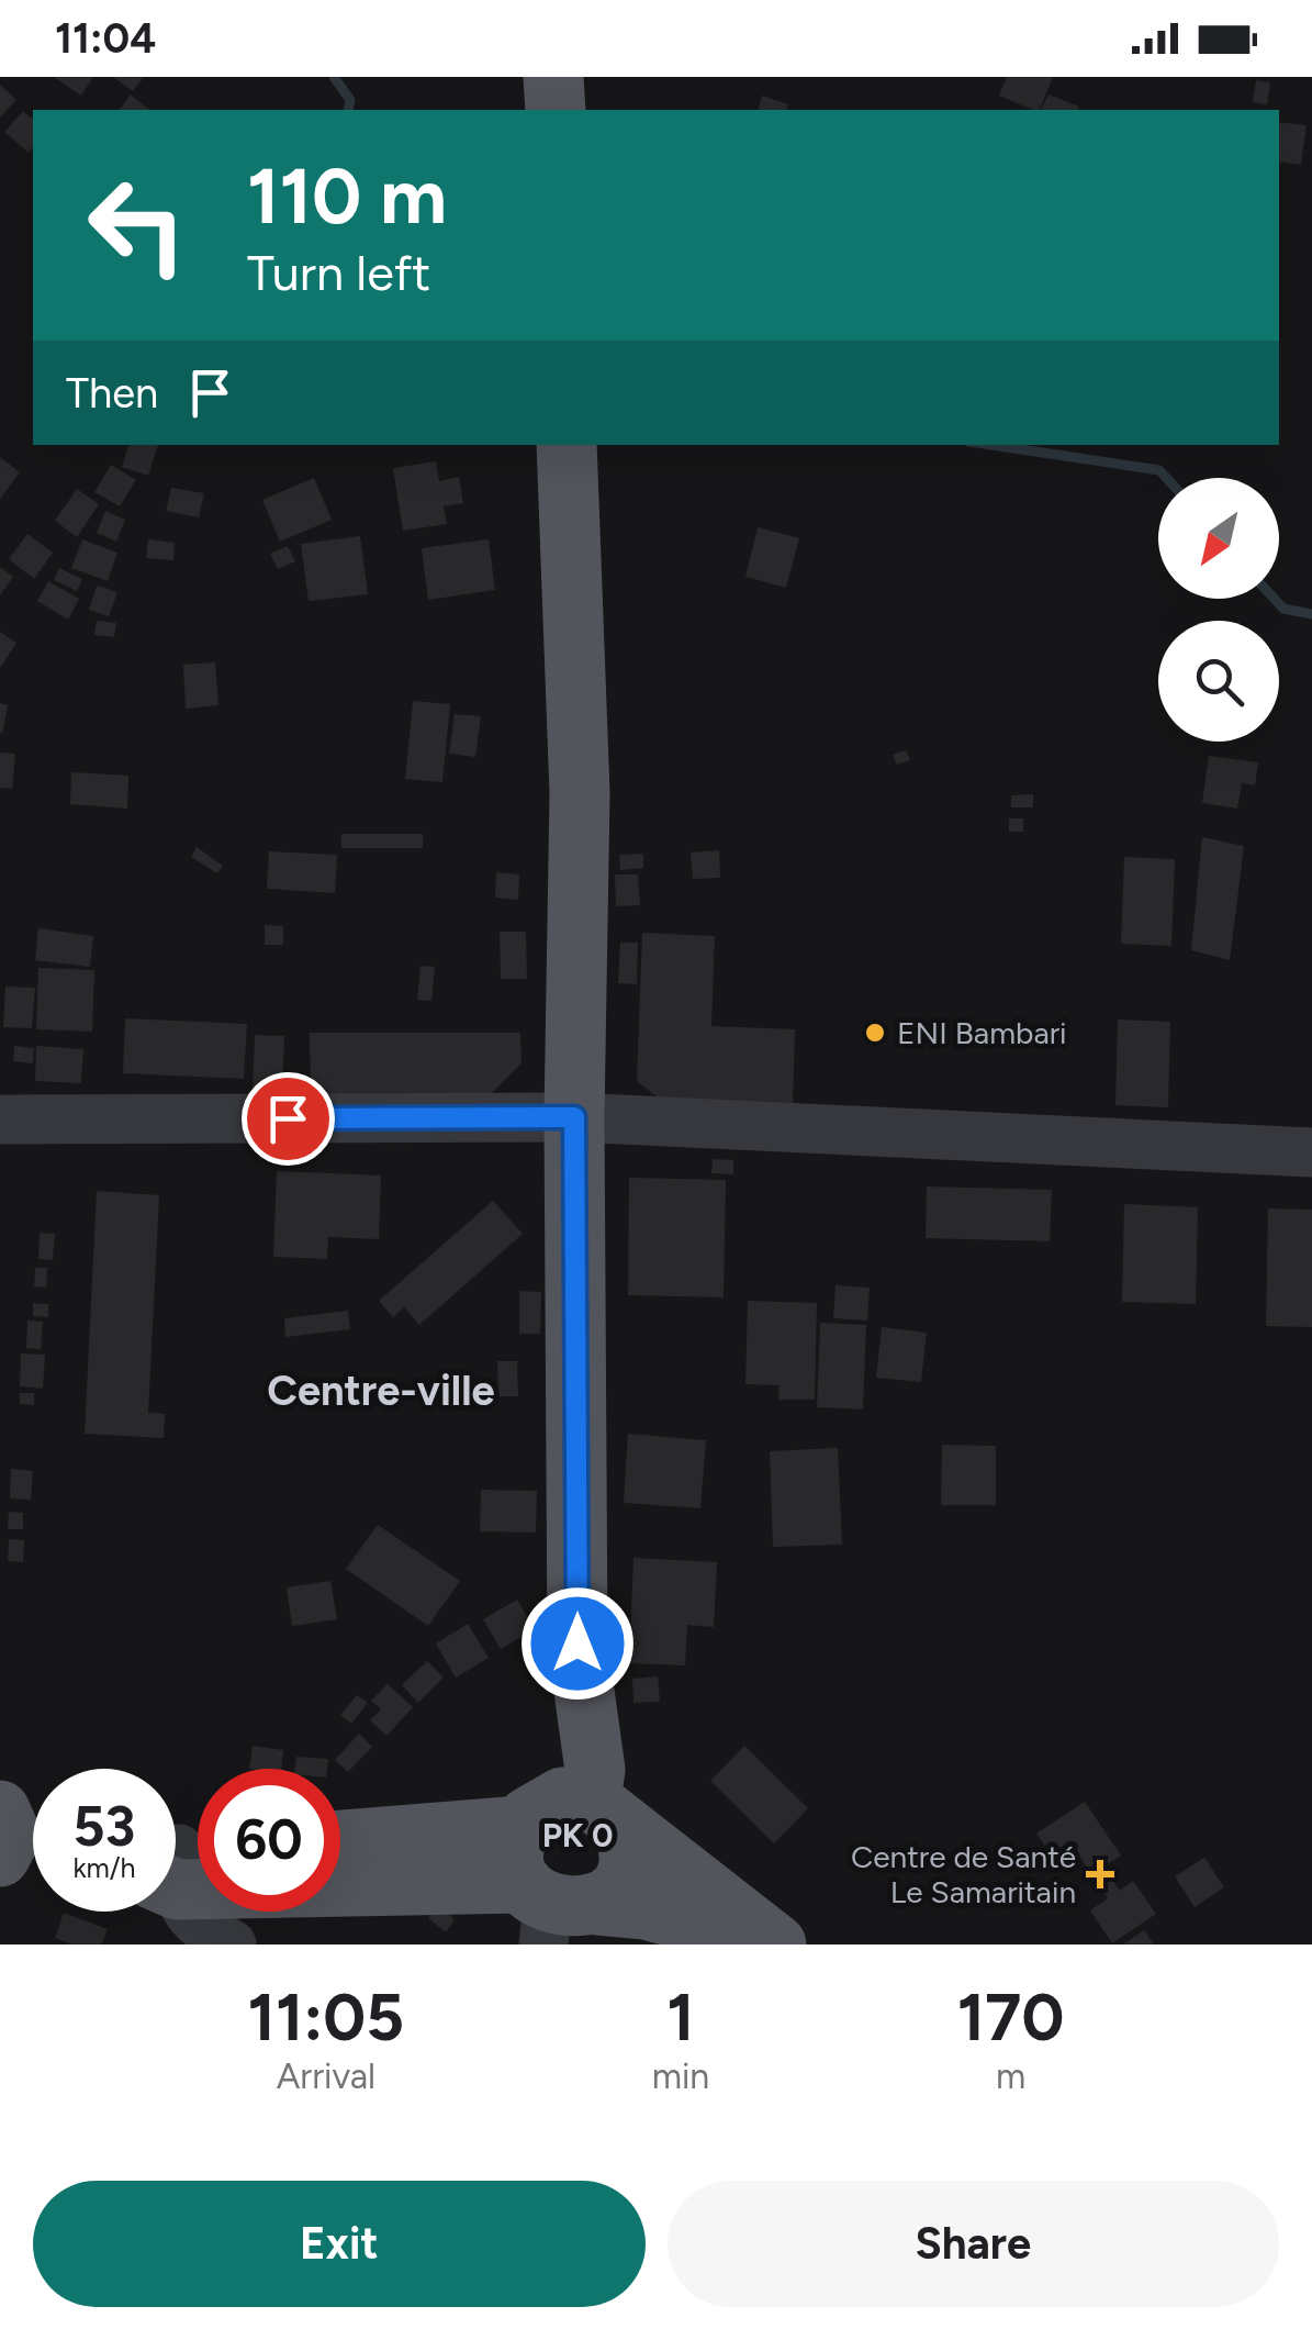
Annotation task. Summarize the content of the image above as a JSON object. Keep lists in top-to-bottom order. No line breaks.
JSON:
{"districts":["Centre-ville","PK 0"],"places":{"other":["ENI Bambari"],"health":["Centre de Santé Le Samaritain"]},"north":"bottom left","page":{"status":"11:04","turn":["110 m","Turn left"],"then":"Then","speed":"53 km/h","limit":"60","eta":["11:05","Arrival","1","min","170","m"],"buttons":["Exit","Share"]}}
